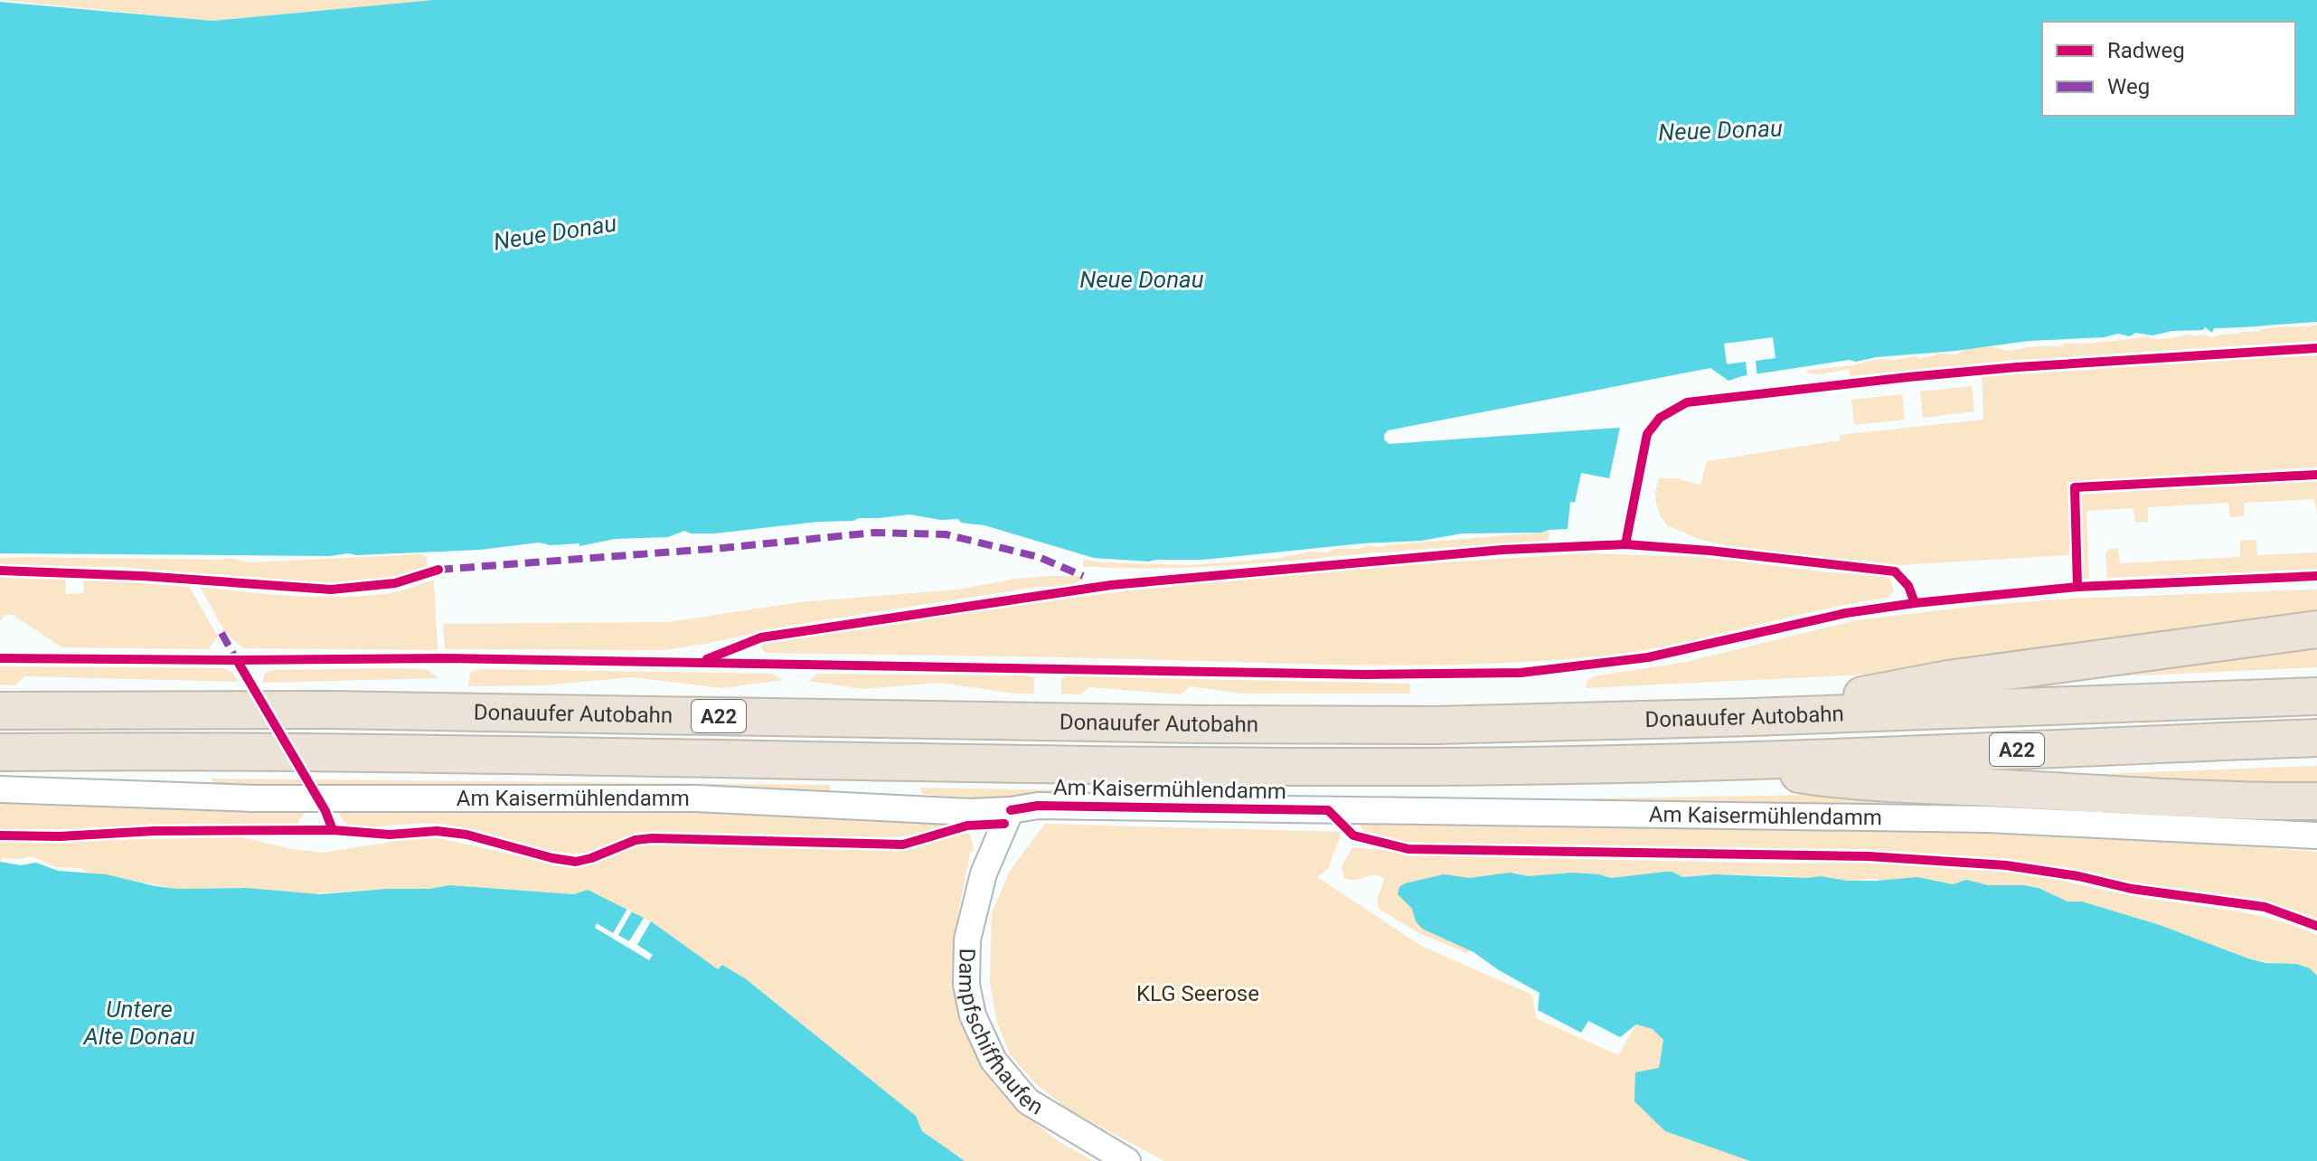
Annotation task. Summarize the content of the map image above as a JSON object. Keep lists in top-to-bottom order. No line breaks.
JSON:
{"streets":{"highway":["Donauufer Autobahn","A22"],"street":["Am Kaisermühlendamm","Dampfschiffhaufen"]},"crossings":[["Am Kaisermühlendamm","Dampfschiffhaufen"]],"water":["Neue Donau","Untere Alte Donau"],"parks":["KLG Seerose"],"legend":["Radweg","Weg"]}
